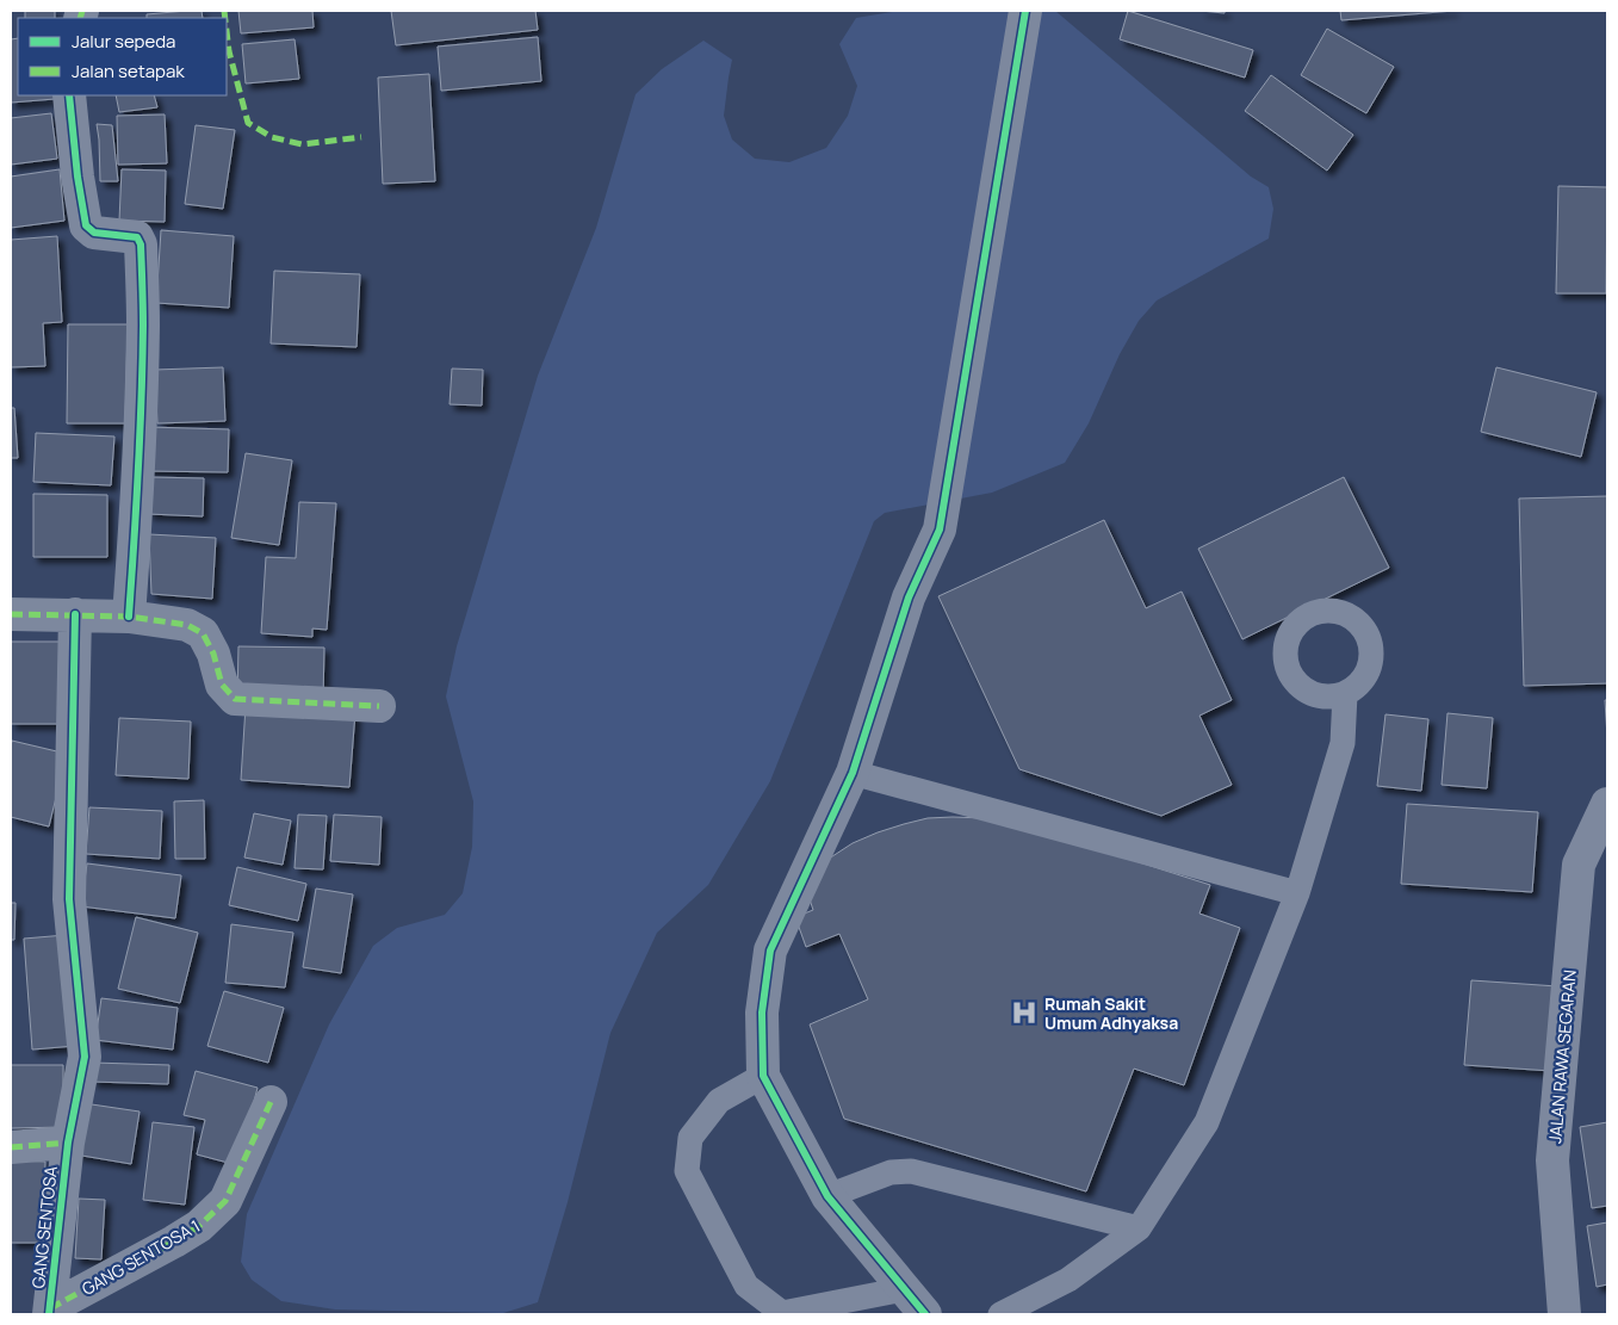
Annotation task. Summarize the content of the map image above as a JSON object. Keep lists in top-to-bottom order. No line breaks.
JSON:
{"streets":{"street":["JALAN RAWA SEGARAN","GANG SENTOSA","GANG SENTOSA 1"]},"crossings":[["GANG SENTOSA","GANG SENTOSA 1"]],"places":{"hospital":["Rumah Sakit Umum Adhyaksa"]},"legend":["Jalur sepeda","Jalan setapak"]}
